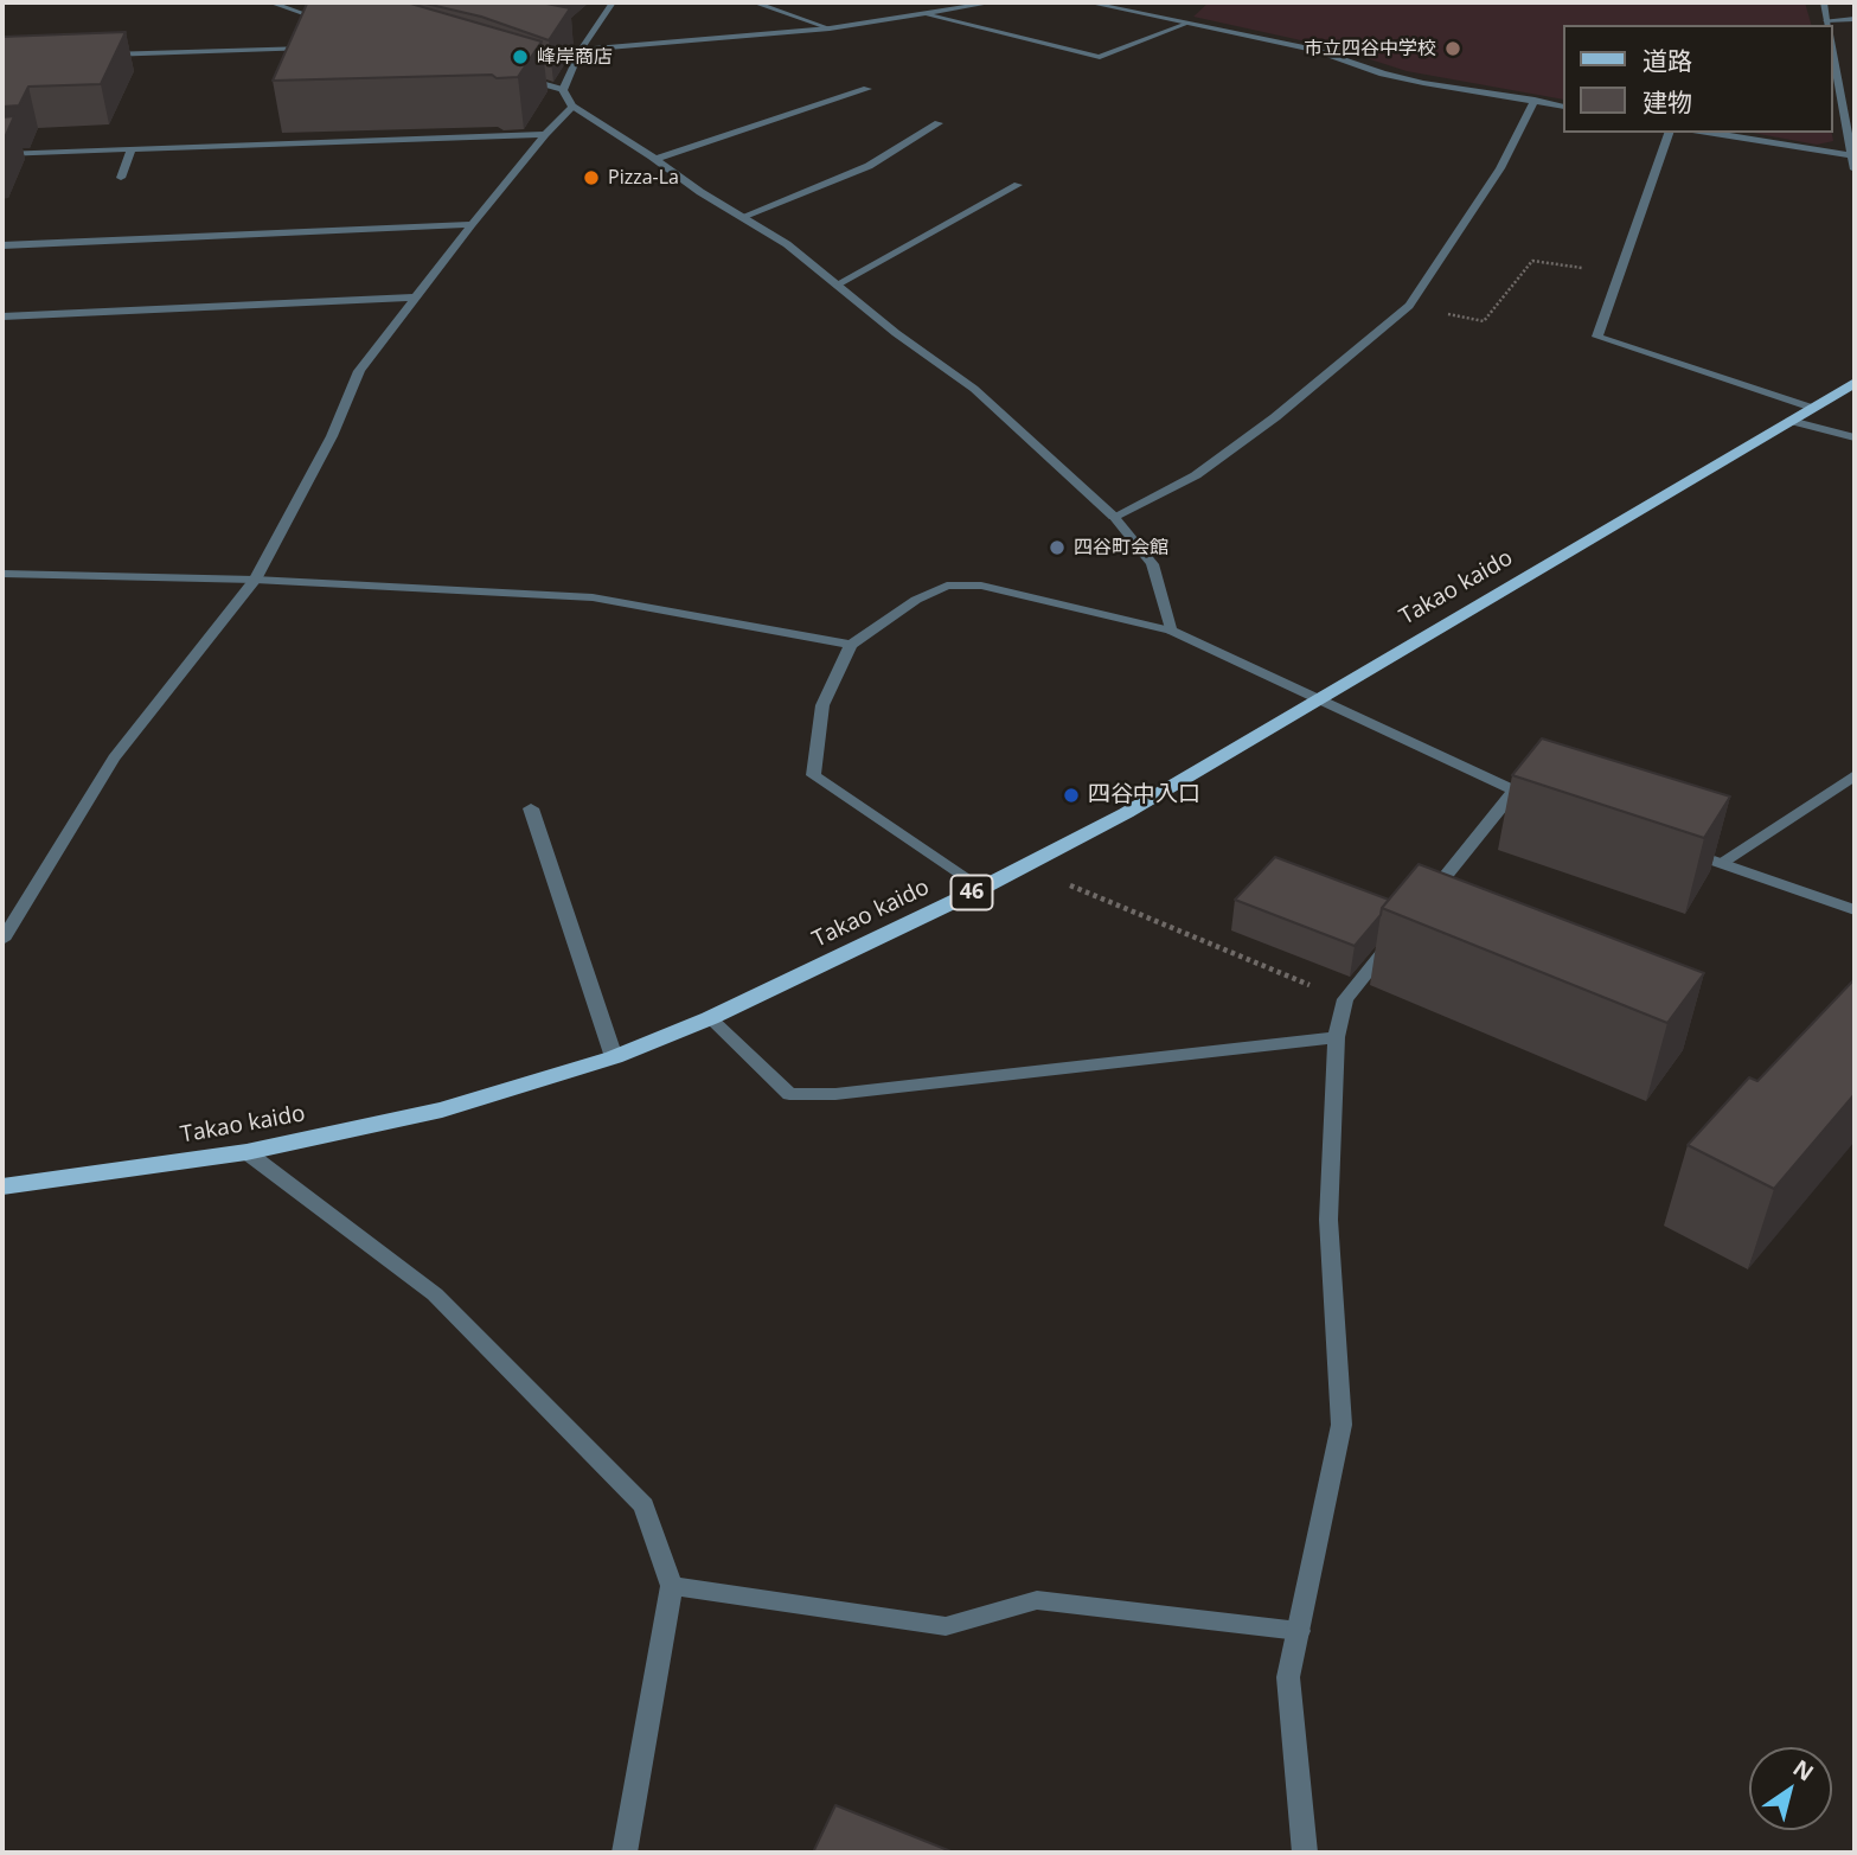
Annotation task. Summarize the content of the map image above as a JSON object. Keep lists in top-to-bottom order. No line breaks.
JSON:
{"streets":{"main road":["Takao kaido","46"]},"places":["市立四谷中学校","峰岸商店","Pizza-La","四谷町会館","四谷中入口"],"legend":["道路","建物"],"north":"top right"}
